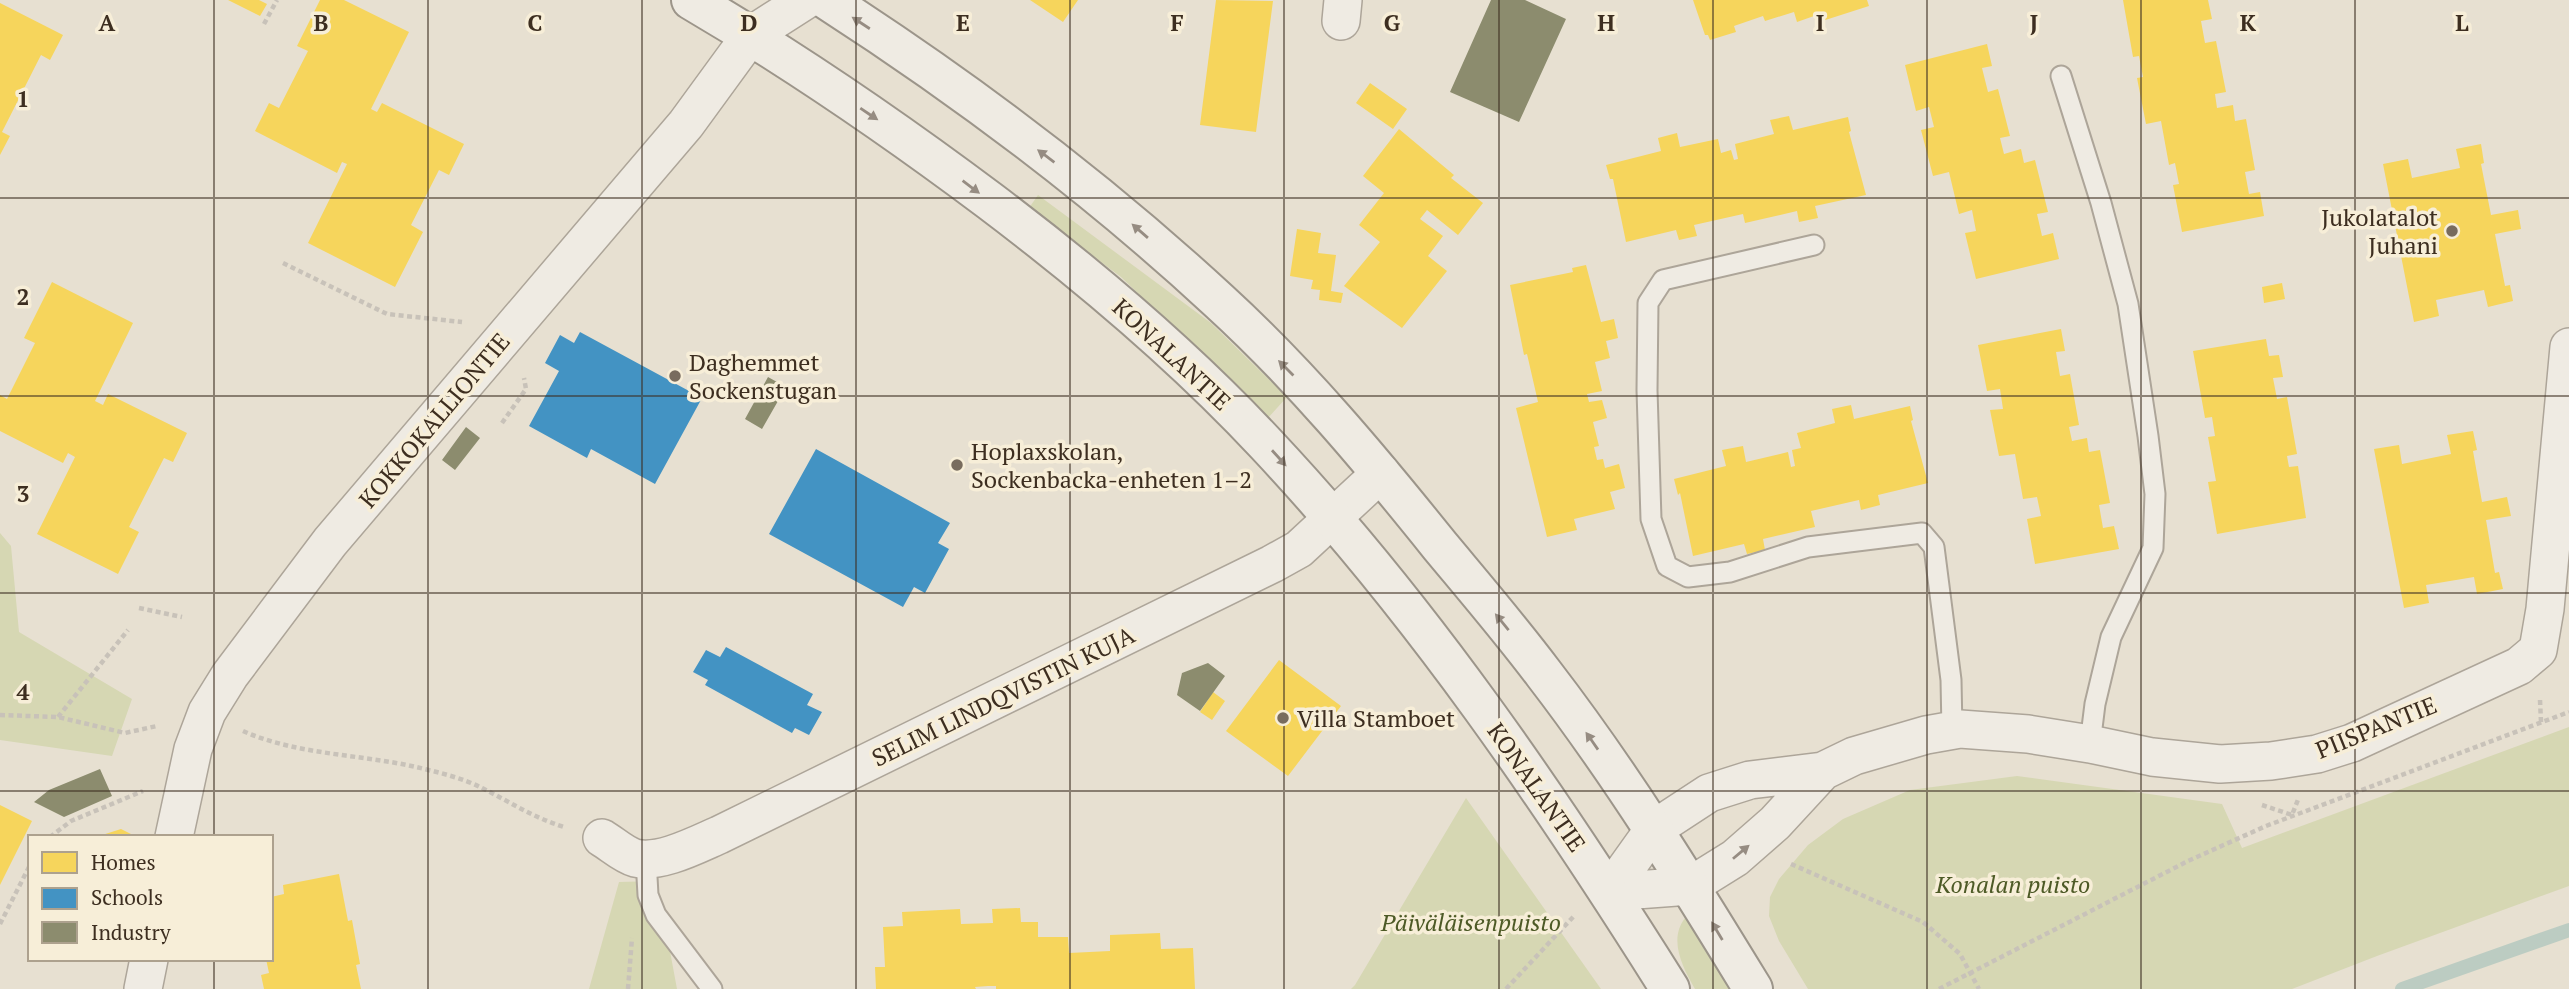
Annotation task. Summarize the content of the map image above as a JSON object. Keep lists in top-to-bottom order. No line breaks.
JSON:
{"streets":{"main road":["KONALANTIE"],"street":["KOKKOKALLIONTIE","SELIM LINDQVISTIN KUJA","PIISPANTIE"]},"crossings":[["KONALANTIE","KOKKOKALLIONTIE"],["KONALANTIE","SELIM LINDQVISTIN KUJA"],["KONALANTIE","PIISPANTIE"]],"parks":["Konalan puisto","Päiväläisenpuisto"],"places":["Jukolatalot Juhani","Daghemmet Sockenstugan","Hoplaxskolan, Sockenbacka-enheten 1–2","Villa Stamboet"],"legend":["Homes","Schools","Industry"],"grid":{"columns":["A","B","C","D","E","F","G","H","I","J","K","L"],"rows":["1","2","3","4"]}}
